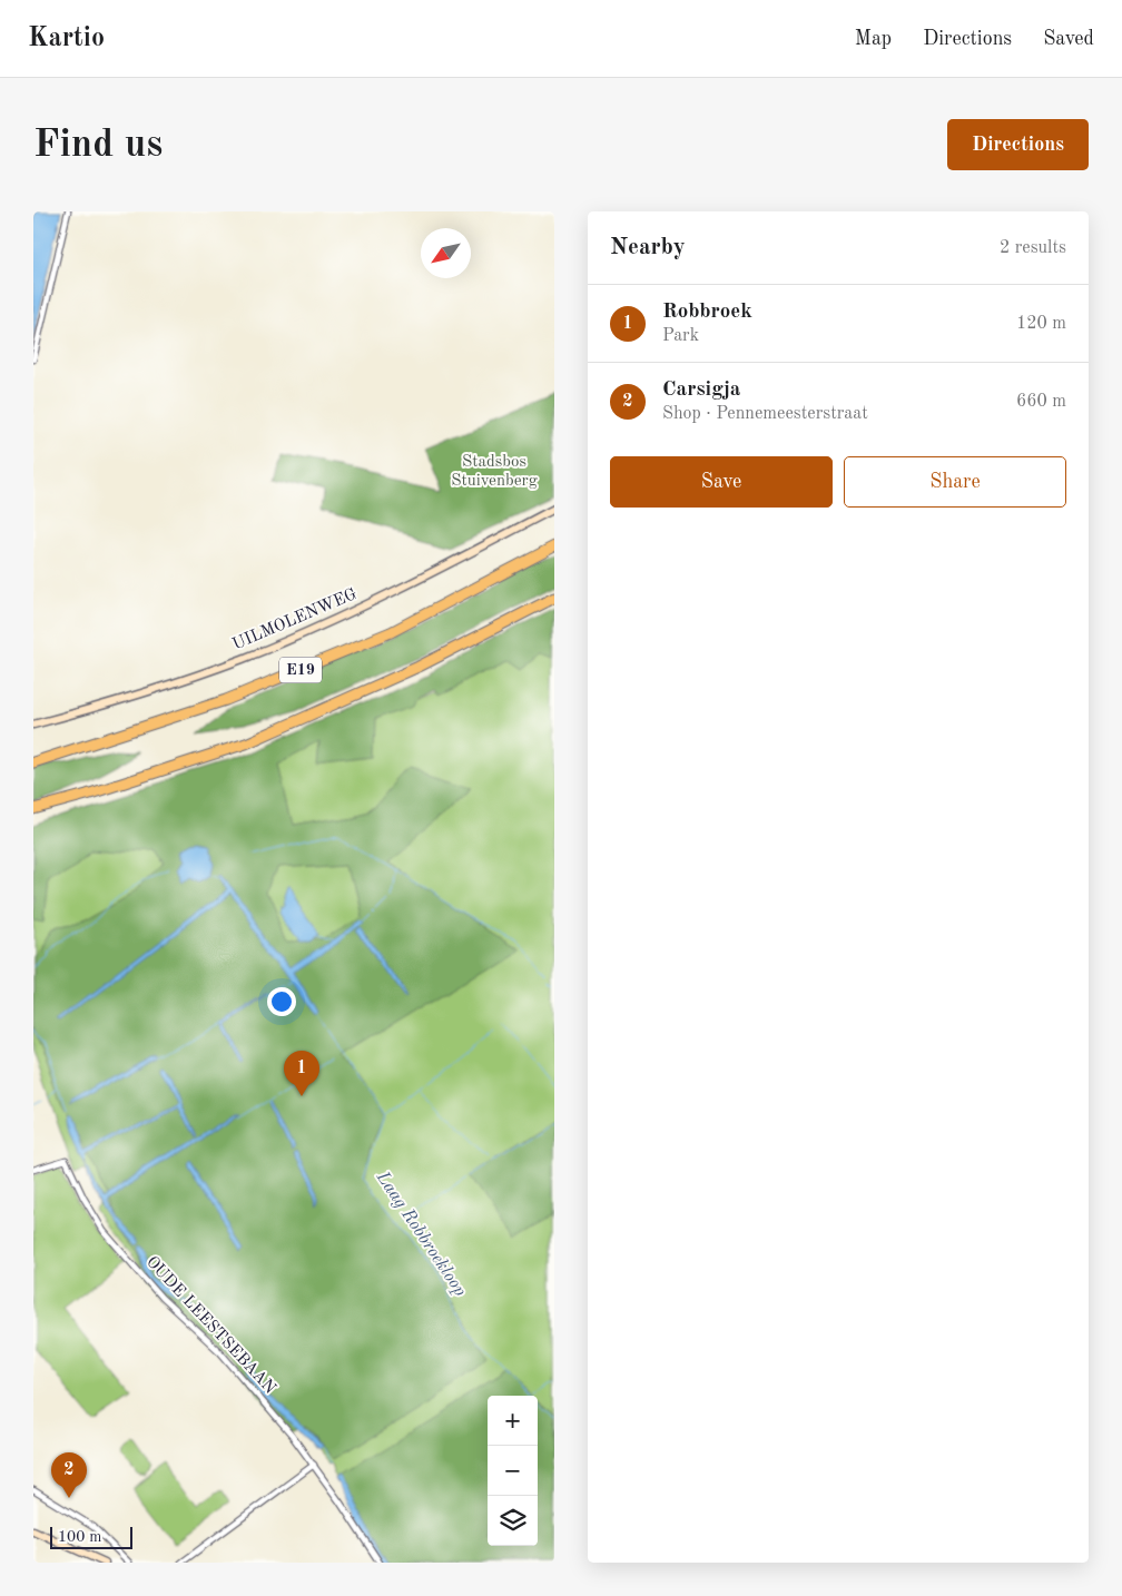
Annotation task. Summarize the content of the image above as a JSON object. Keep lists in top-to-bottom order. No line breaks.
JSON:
{"streets":{"highway":["E19"],"main road":["UILMOLENWEG"],"street":["OUDE LEESTSEBAAN"]},"water":["Laag Robbroekloop"],"parks":["Stadsbos Stuivenberg"],"scale_bar":"100 m","north":"bottom left","page":{"header":"Kartio","nav":["Map","Directions","Saved"],"buttons":["Directions",["Save","Share"]],"title":"Find us","heading":["Nearby","2 results"],"list":[{"mark":"1","name":"Robbroek","note":"Park","value":"120 m"},{"mark":"2","name":"Carsigja","note":"Shop · Pennemeesterstraat","value":"660 m"}],"pins":["1","2"],"map_buttons":["+","−"],"scale":"100 m"}}
